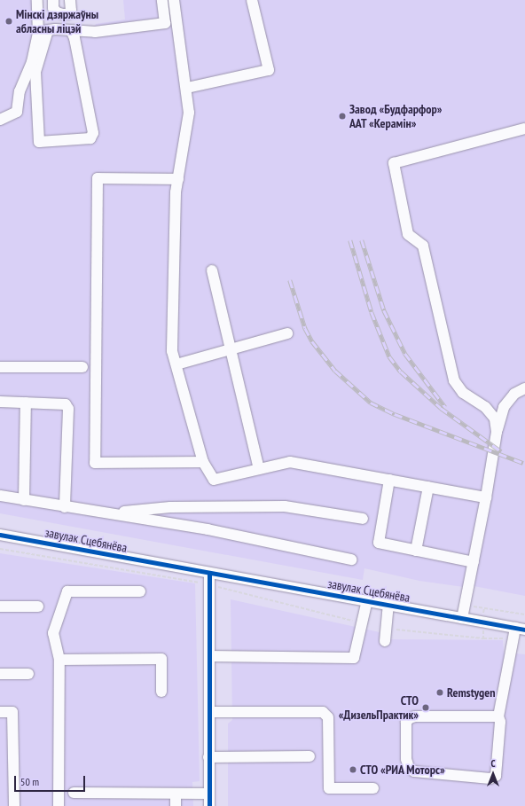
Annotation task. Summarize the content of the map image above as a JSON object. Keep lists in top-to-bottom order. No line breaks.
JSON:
{"streets":{"street":["завулак Сцебянёва"]},"places":["Мінскі дзяржаўны абласны ліцэй","Завод «Будфарфор» ААТ «Керамін»","Remstygen","СТО «ДизельПрактик»","СТО «РИА Моторс»"],"scale_bar":"50 m","north":"top"}
